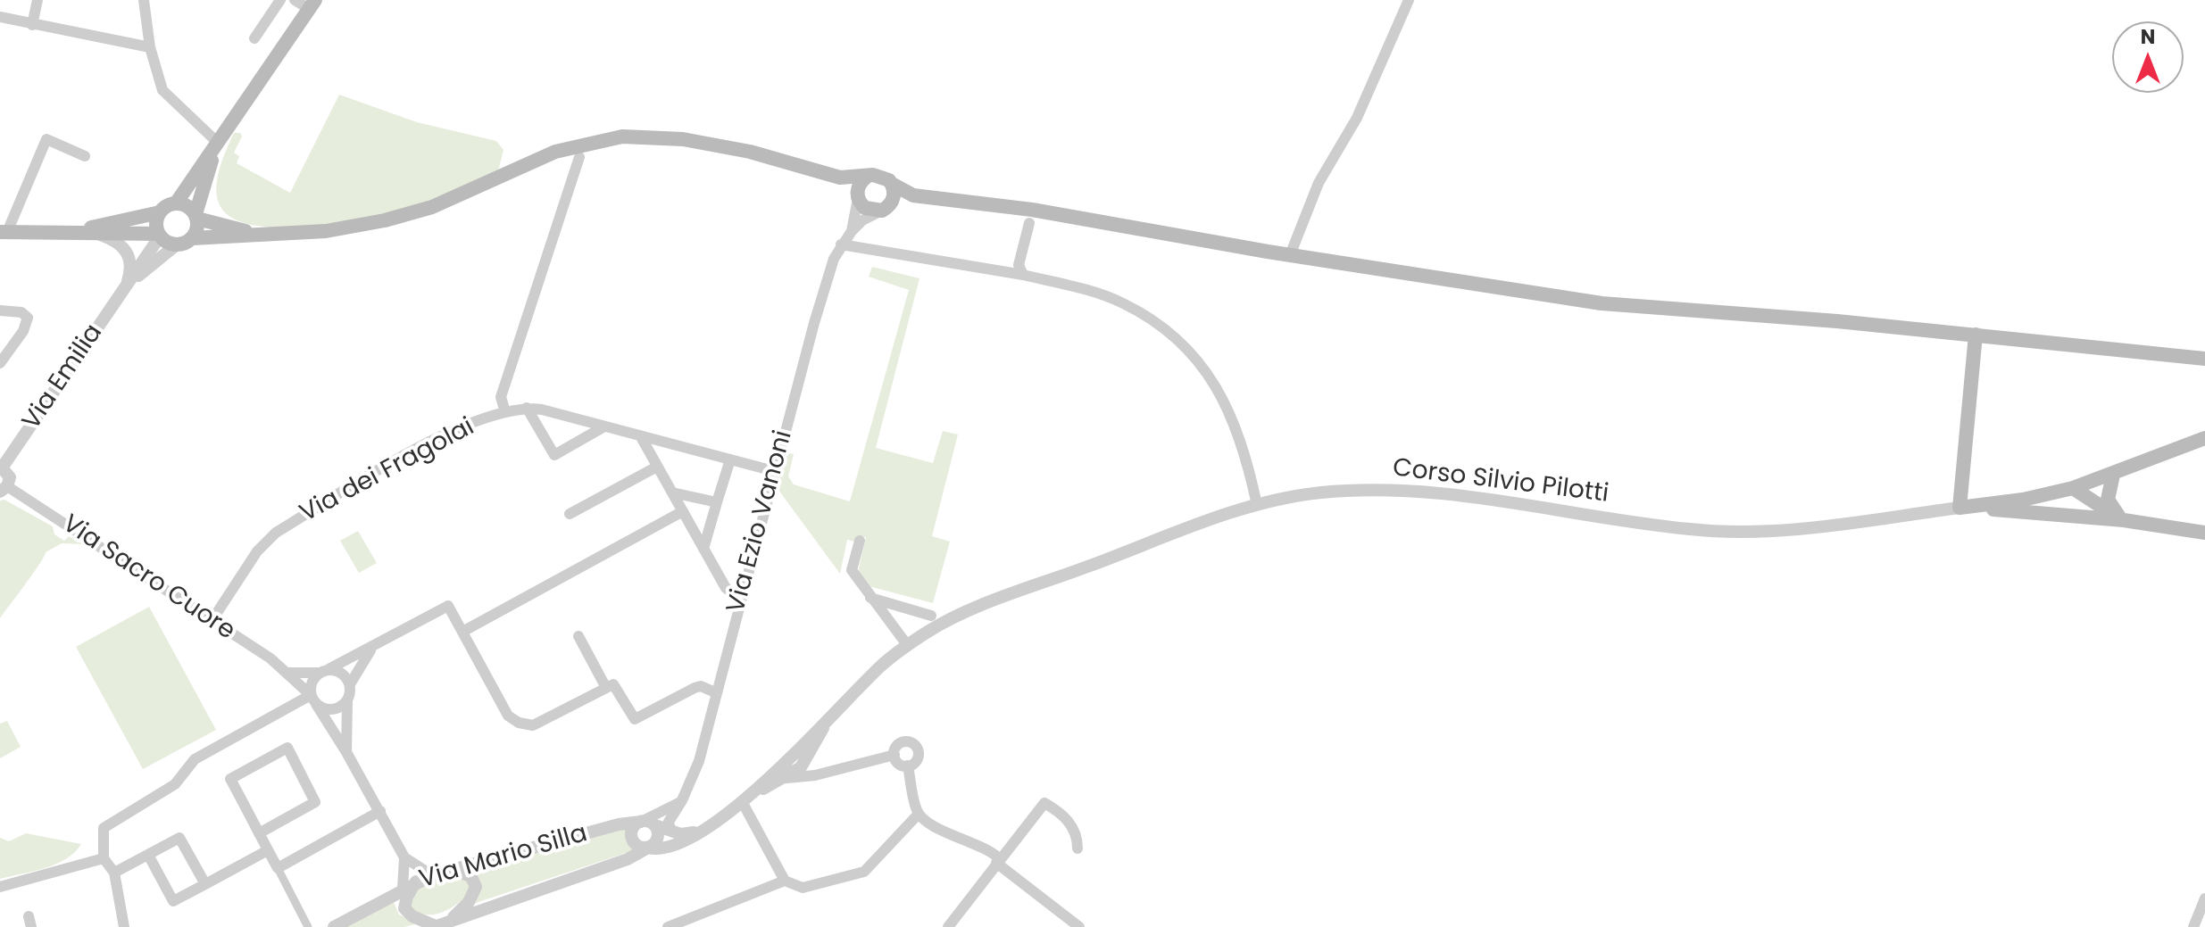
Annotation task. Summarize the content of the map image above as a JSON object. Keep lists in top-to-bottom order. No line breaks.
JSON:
{"streets":{"main road":["Corso Silvio Pilotti"],"street":["Via Emilia","Via dei Fragolai","Via Ezio Vanoni","Via Sacro Cuore","Via Mario Silla"]},"crossings":[["Via dei Fragolai","Via Ezio Vanoni"],["Via dei Fragolai","Via Sacro Cuore"],["Corso Silvio Pilotti","Via Mario Silla"]],"north":"top"}
